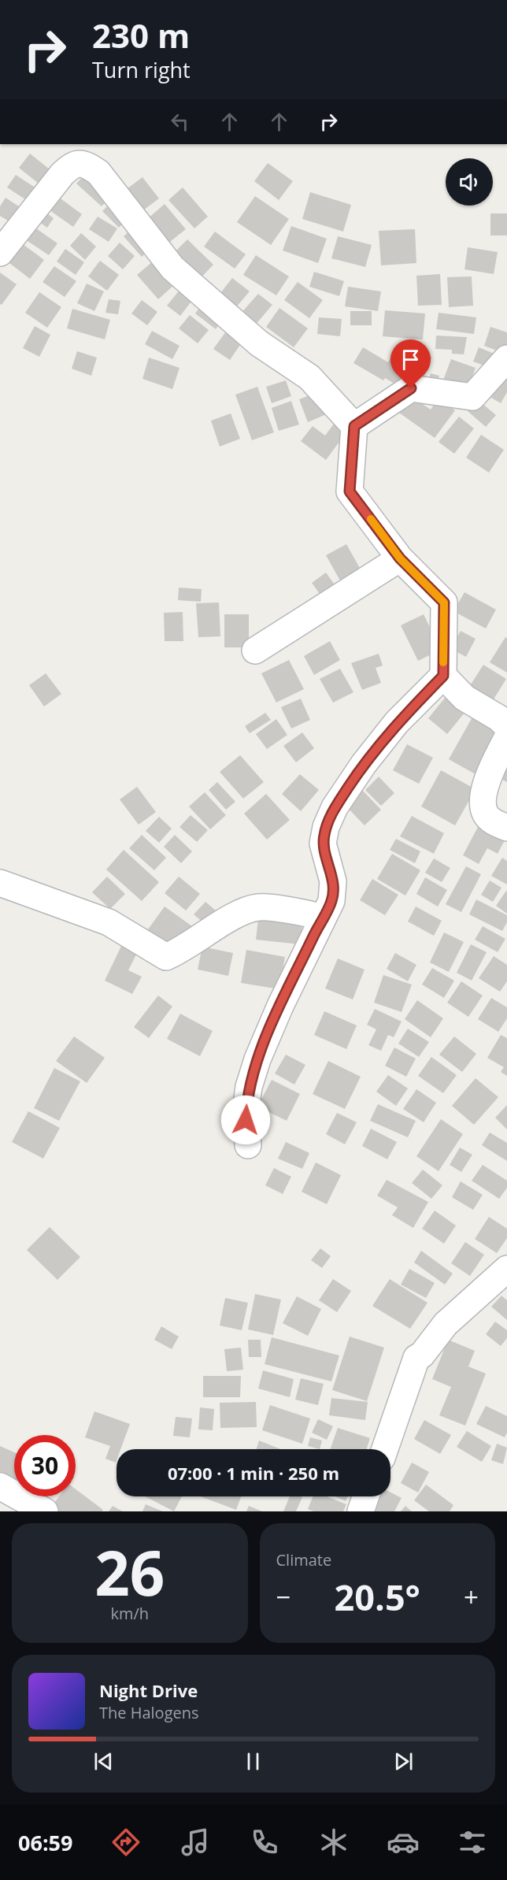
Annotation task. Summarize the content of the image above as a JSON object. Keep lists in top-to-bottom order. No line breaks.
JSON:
{"page":{"turn":["230 m","Turn right"],"limit":"30","trip":"07:00 · 1 min · 250 m","tile":[["26","km/h"],"Climate"],"heat":["−","20.5°","+"],"song":["Night Drive","The Halogens"],"tabs":"06:59"}}
